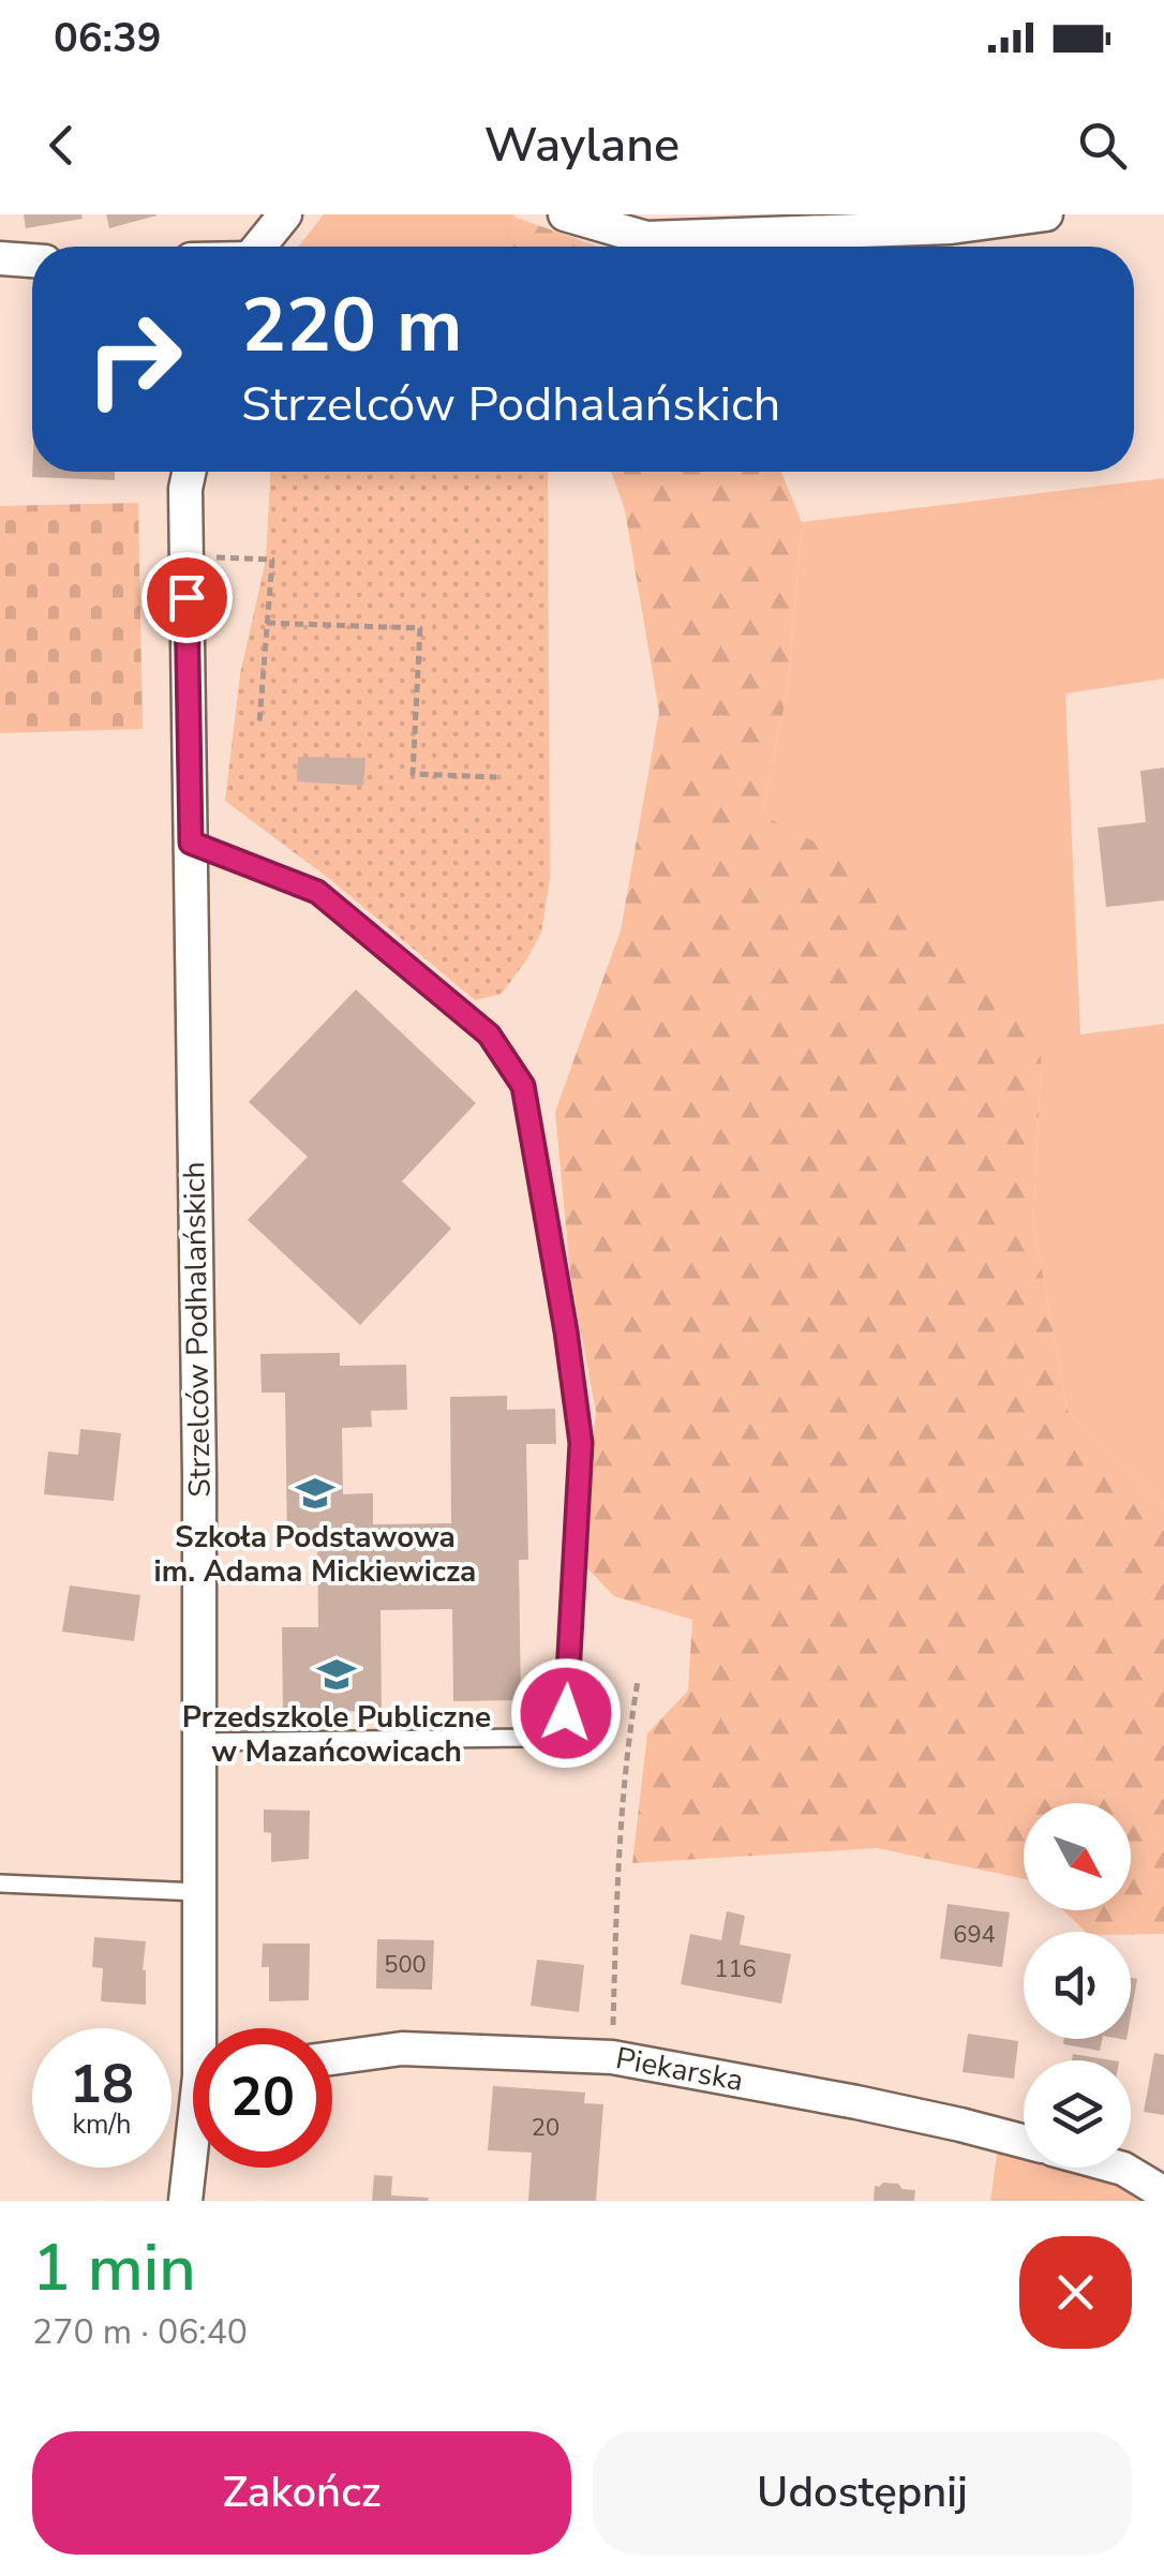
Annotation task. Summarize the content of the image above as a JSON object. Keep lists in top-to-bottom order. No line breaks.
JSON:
{"streets":{"street":["Strzelców Podhalańskich","Piekarska"]},"places":{"school or university":["Szkoła Podstawowa im. Adama Mickiewicza","Przedszkole Publiczne w Mazańcowicach"]},"house_numbers":["694","500","116","20"],"north":"bottom right","page":{"status":"06:39","header":"Waylane","turn":["220 m","Strzelców Podhalańskich"],"speed":"18 km/h","limit":"20","heading":["1 min","270 m · 06:40"],"buttons":["Zakończ","Udostępnij"]}}
